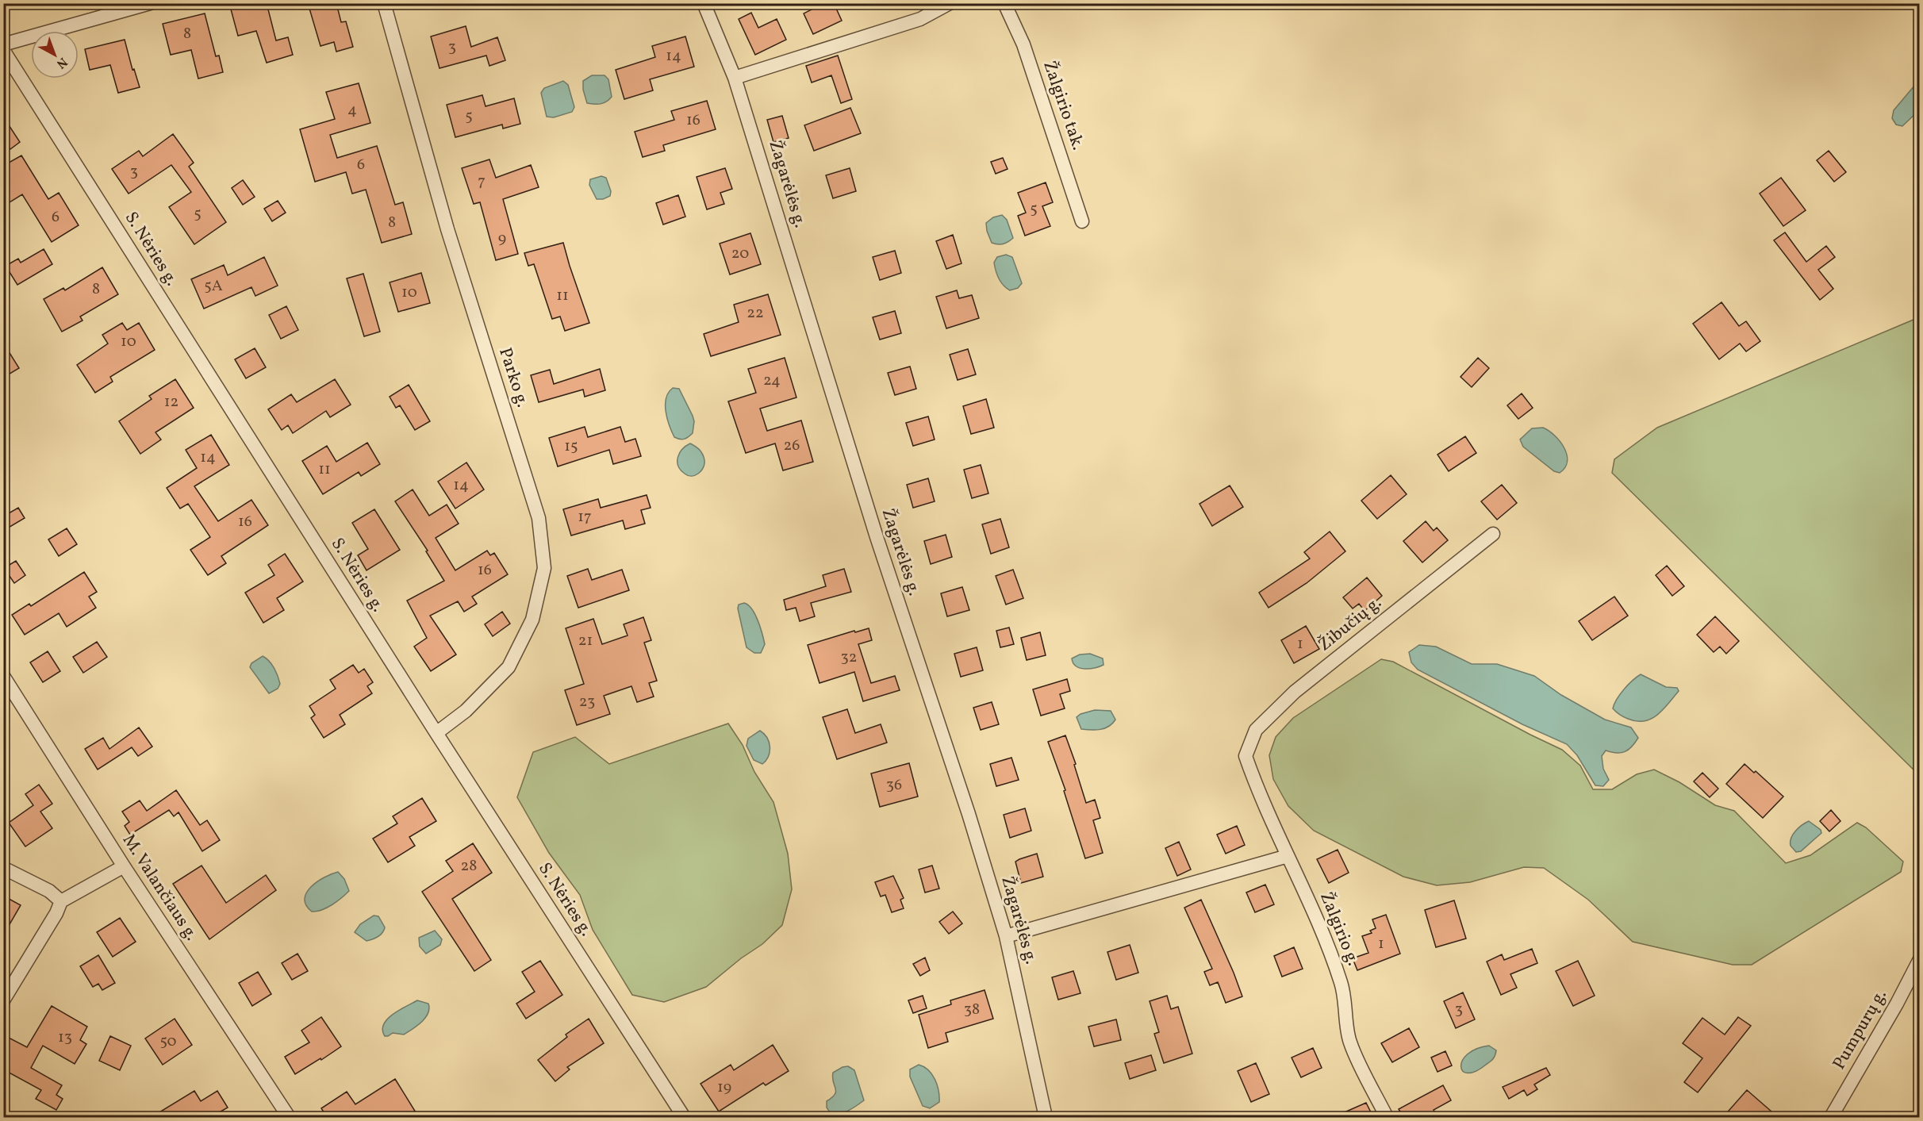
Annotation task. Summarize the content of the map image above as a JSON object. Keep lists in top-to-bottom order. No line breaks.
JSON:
{"streets":{"street":["Žalgirio tak.","Žagarėlės g.","S. Nėries g.","Parko g.","Žibučių g.","M. Valančiaus g.","Žalgirio g.","Pumpurų g."]},"crossings":[["S. Nėries g.","Parko g."],["Žibučių g.","Žalgirio g."]],"house_numbers":["8","3","14","4","5","16","6","3","7","5","5","6","8","9","20","5A","8","10","11","22","10","24","12","26","15","14","11","14","17","16","16","21","1","32","23","36","28","1","38","3","13","50","19"],"north":"bottom right"}
